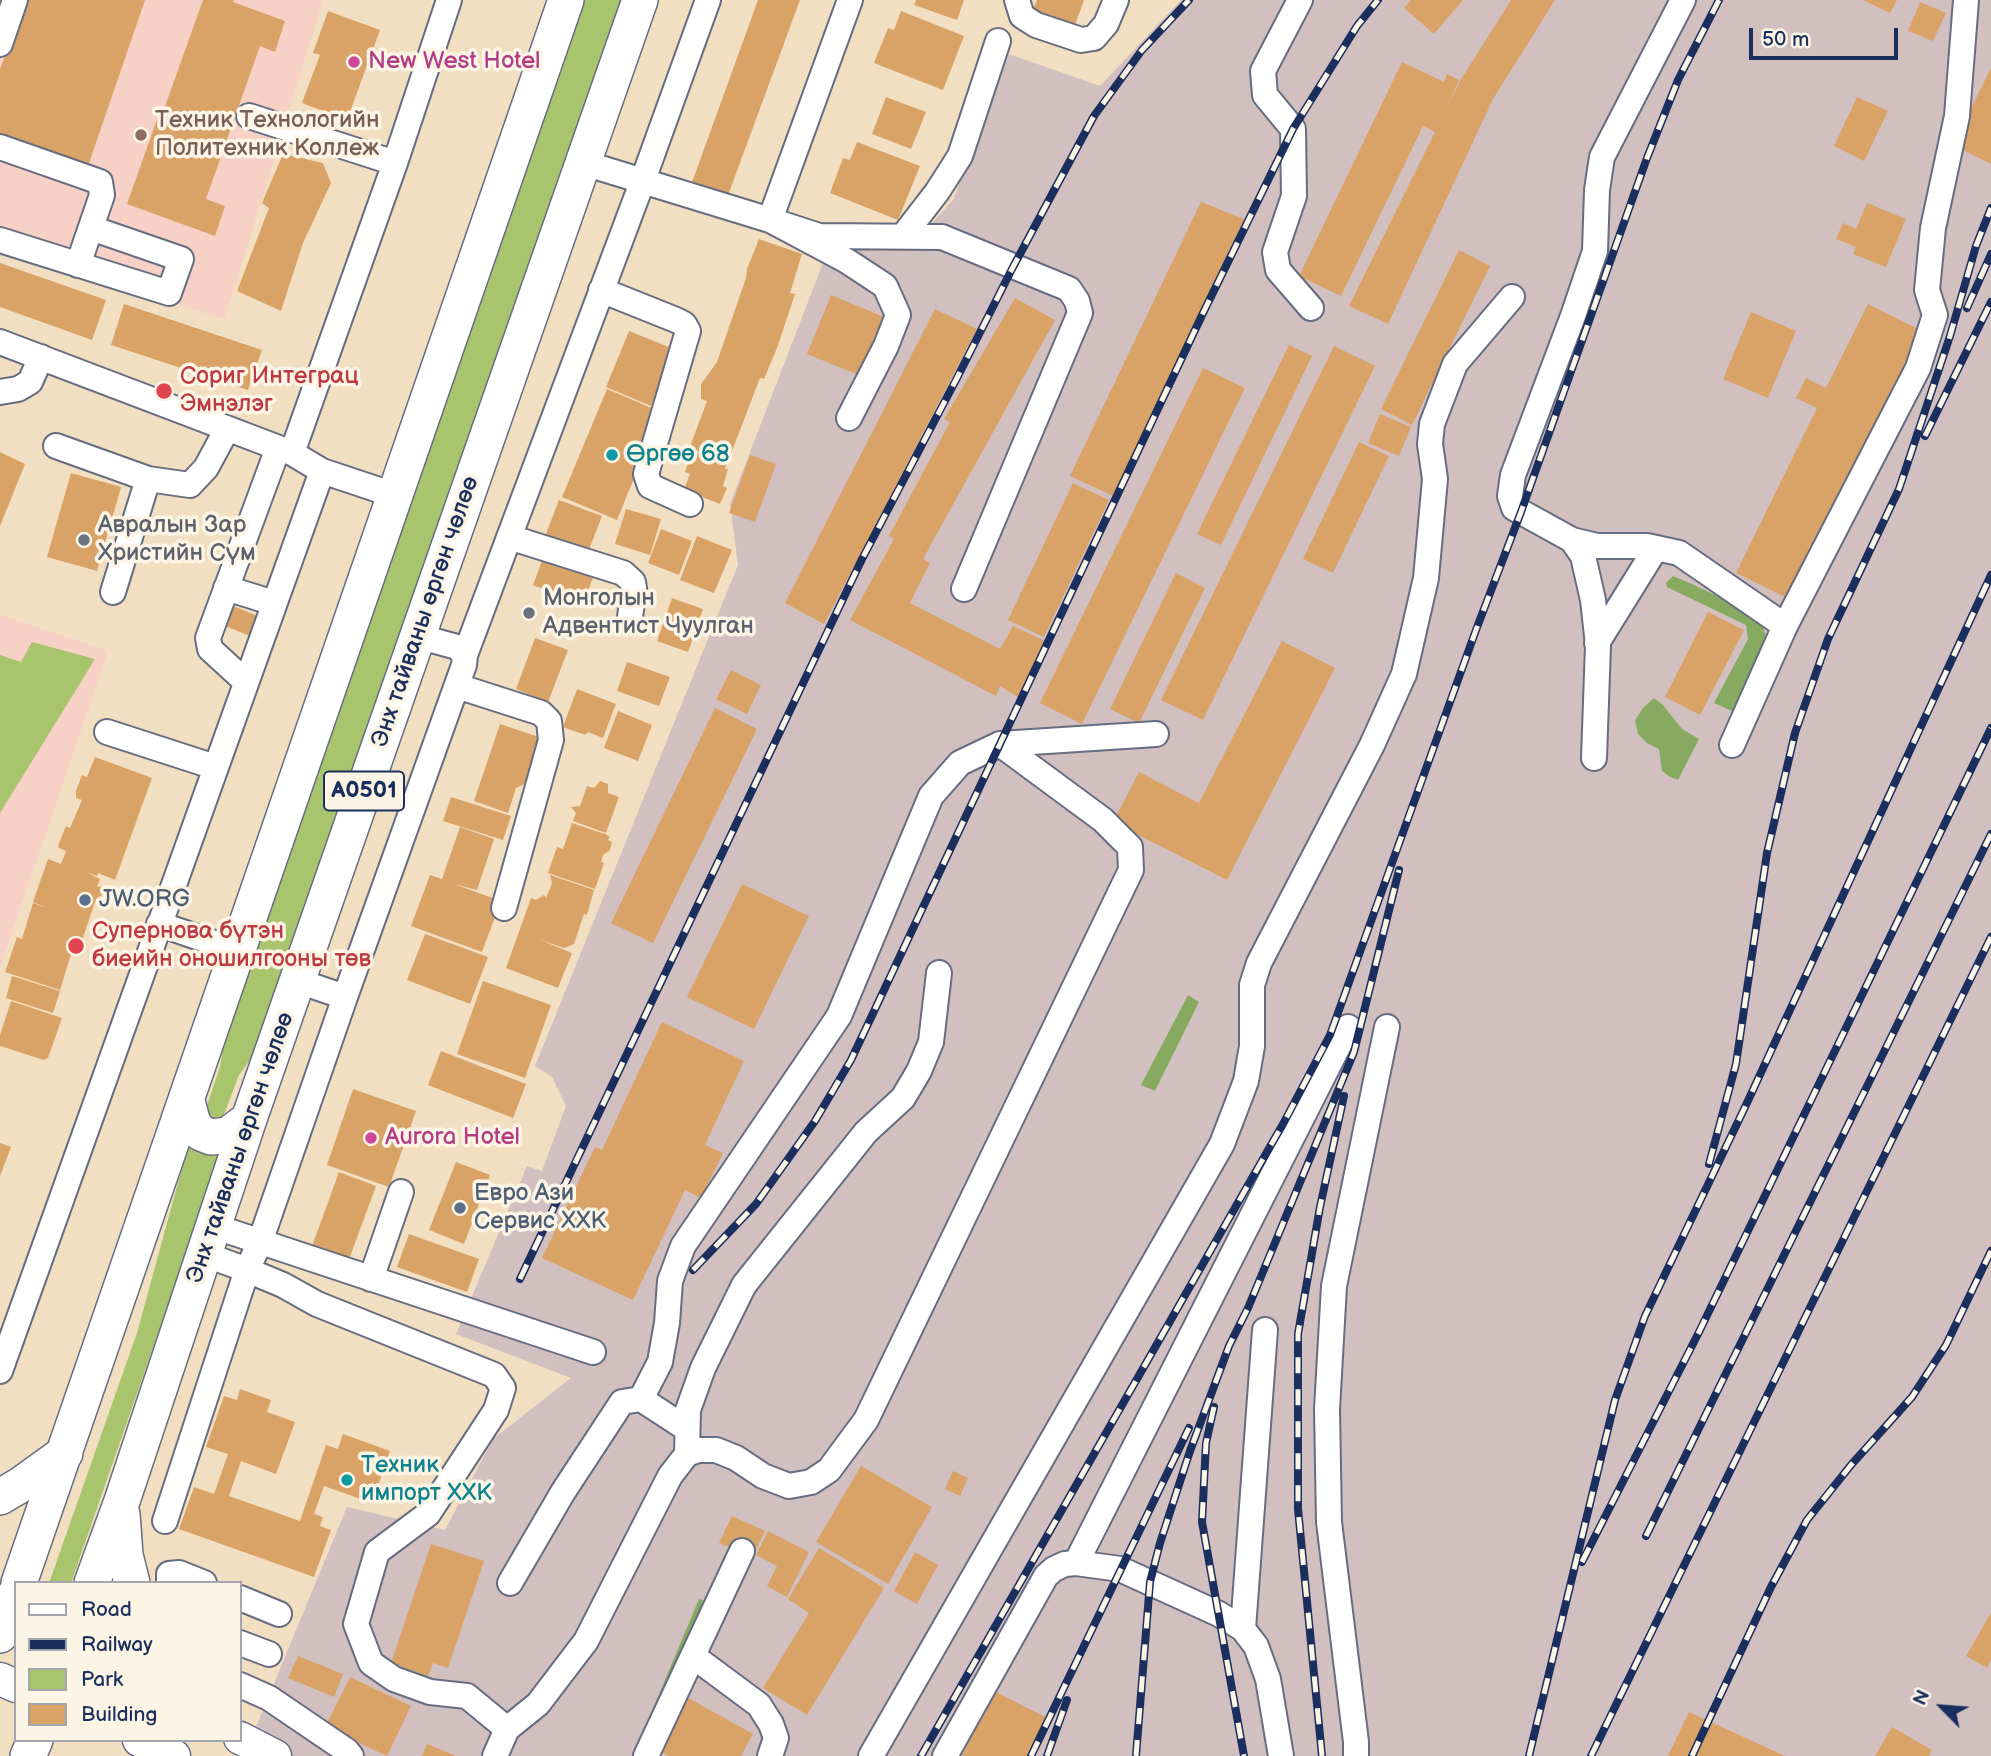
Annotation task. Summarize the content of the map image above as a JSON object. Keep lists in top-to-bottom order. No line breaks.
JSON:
{"streets":{"highway":["Энх тайваны өргөн чөлөө","A0501"]},"places":["New West Hotel","Техник Технологийн Политехник Коллеж","Сориг Интеграц Эмнэлэг","Өргөө 68","Авралын 3ар Христийн Сүм","Монголын Адвентист Чуулган","JW.ORG","Супернова бүтэн биеийн оношилгооны төв","Aurora Hotel","Евро Ази Сервис ХХК","Техник импорт ХХК"],"legend":["Road","Railway","Park","Building"],"scale_bar":"50 m","north":"top left"}
